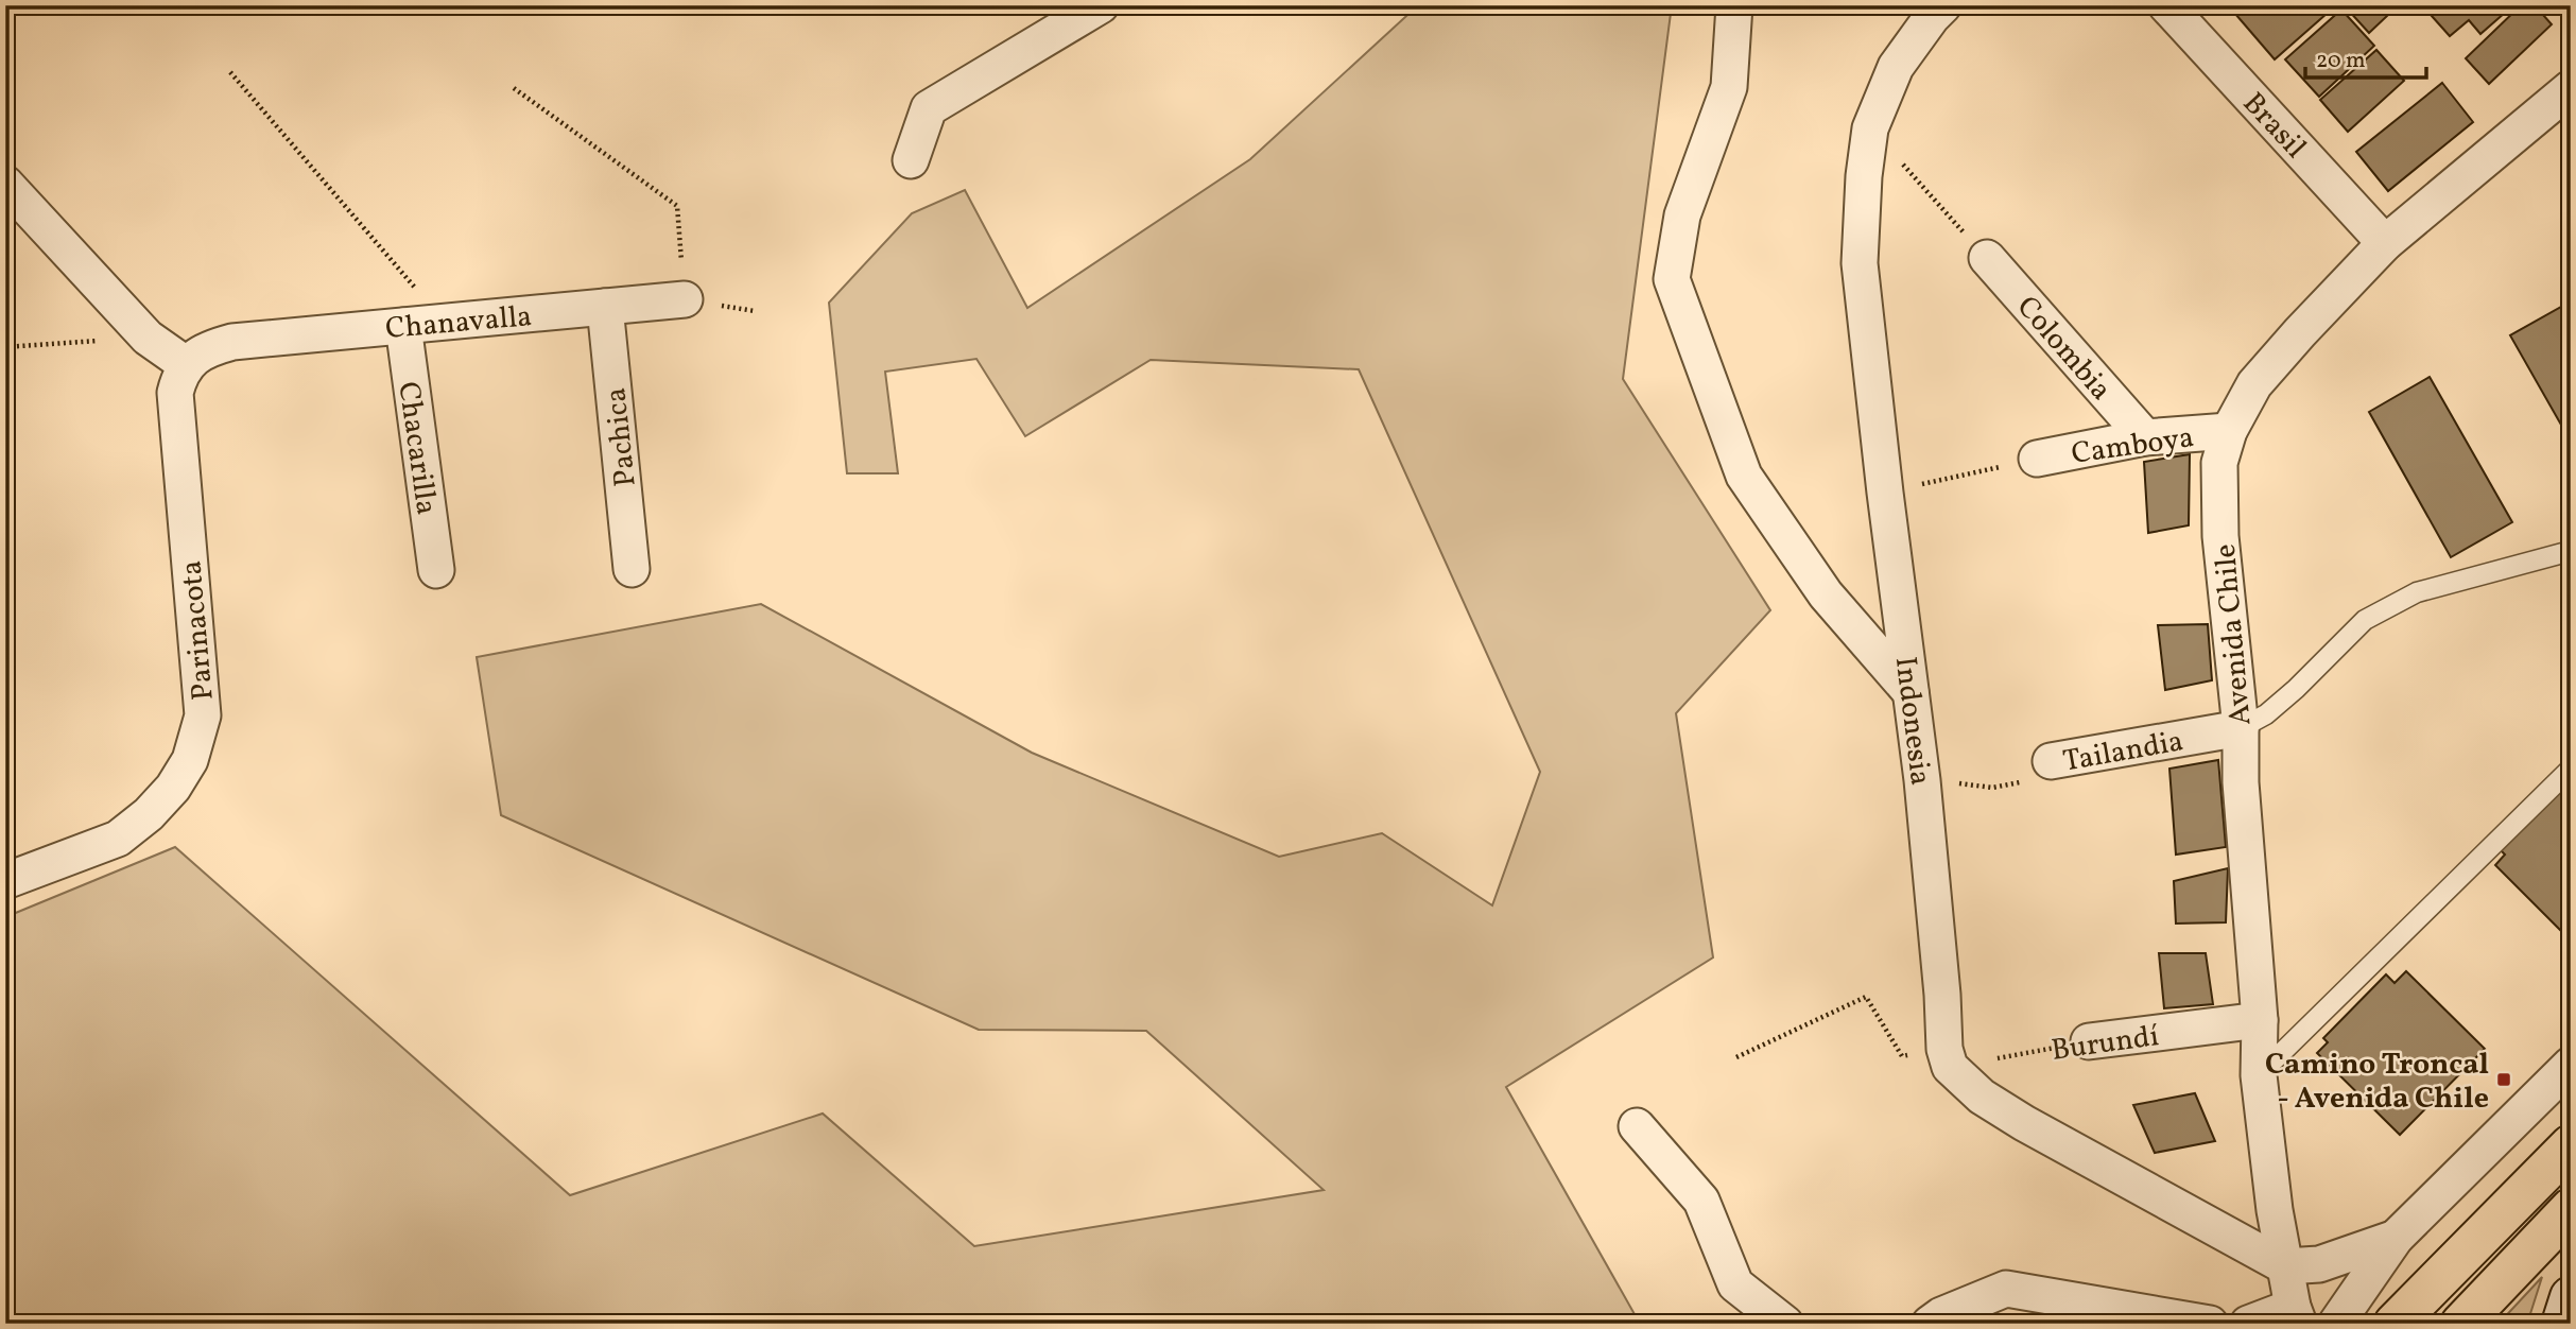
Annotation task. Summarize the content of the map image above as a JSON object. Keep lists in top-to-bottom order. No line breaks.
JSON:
{"streets":{"street":["Brasil","Chanavalla","Colombia","Pachica","Camboya","Chacarilla","Parinacota","Avenida Chile","Indonesia","Tailandia","Burundí"]},"crossings":[["Brasil","Avenida Chile"],["Chanavalla","Pachica"],["Chanavalla","Chacarilla"],["Chanavalla","Parinacota"],["Colombia","Camboya"],["Camboya","Avenida Chile"],["Avenida Chile","Tailandia"],["Avenida Chile","Burundí"],["Indonesia","Tailandia"],["Indonesia","Burundí"]],"places":{"transit":["Camino Troncal - Avenida Chile"]},"scale_bar":"20 m"}
